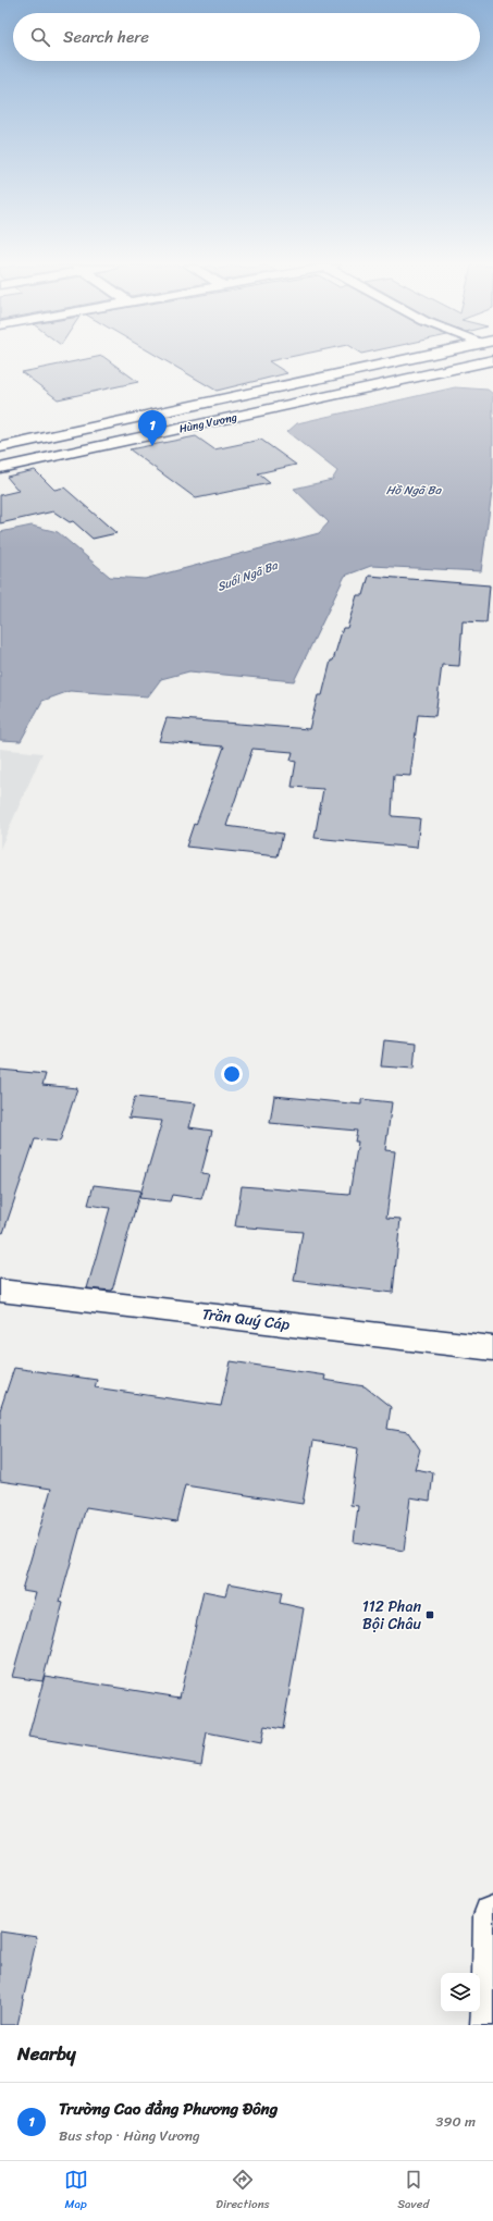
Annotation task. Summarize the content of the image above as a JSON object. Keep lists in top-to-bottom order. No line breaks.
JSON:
{"streets":{"main road":["Hùng Vương","Trần Quý Cáp"]},"water":["Hồ Ngã Ba","Suối Ngã Ba"],"places":{"transit":["112 Phan Bội Châu"]},"page":{"search":"Search here","pins":"1","heading":"Nearby","list":[{"mark":"1","name":"Trường Cao đẳng Phương Đông","note":"Bus stop · Hùng Vương","value":"390 m"}],"nav":["Map","Directions","Saved"]}}
